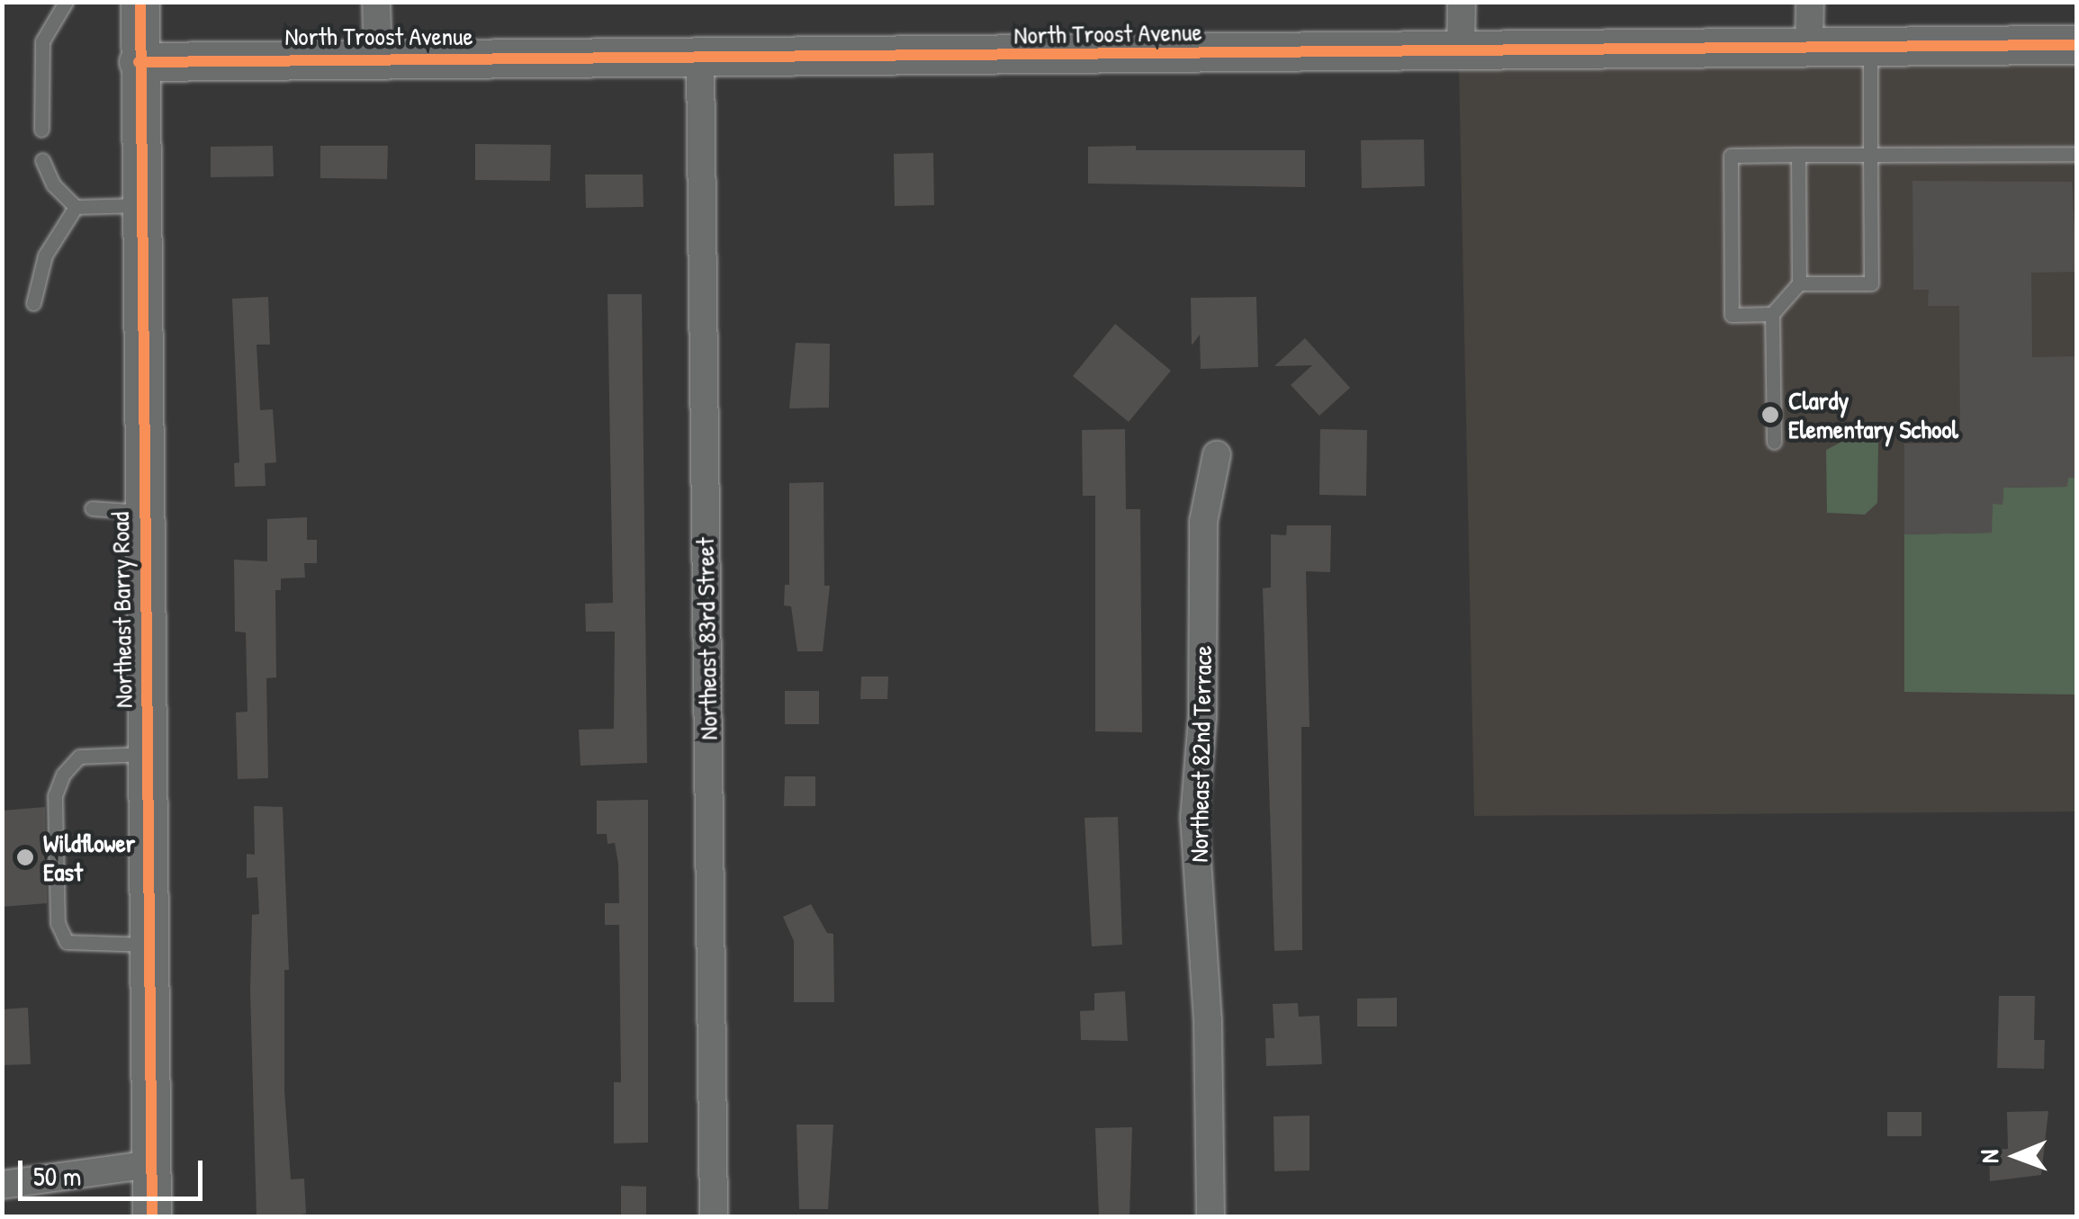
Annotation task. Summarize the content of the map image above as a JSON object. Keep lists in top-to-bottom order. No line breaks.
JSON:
{"streets":{"street":["North Troost Avenue","Northeast Barry Road","Northeast 83rd Street","Northeast 82nd Terrace"]},"crossings":[["North Troost Avenue","Northeast Barry Road"],["North Troost Avenue","Northeast 83rd Street"]],"places":["Clardy Elementary School","Wildflower East"],"scale_bar":"50 m","north":"left"}
